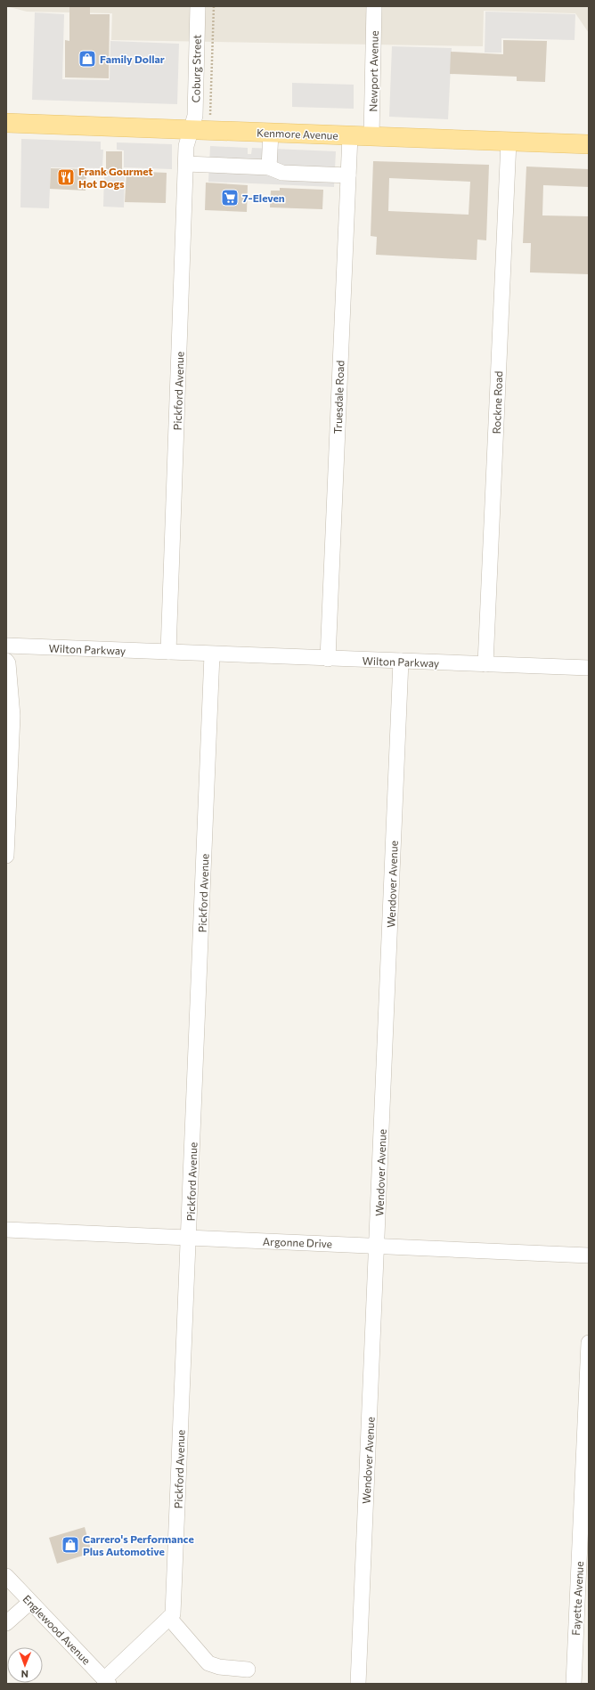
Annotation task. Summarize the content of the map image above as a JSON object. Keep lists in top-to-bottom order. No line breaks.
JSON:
{"streets":{"main road":["Kenmore Avenue"],"street":["Coburg Street","Newport Avenue","Pickford Avenue","Truesdale Road","Rockne Road","Wilton Parkway","Wendover Avenue","Argonne Drive","Fayette Avenue","Englewood Avenue"]},"crossings":[["Coburg Street","Kenmore Avenue"],["Coburg Street","Pickford Avenue"],["Newport Avenue","Kenmore Avenue"],["Kenmore Avenue","Pickford Avenue"],["Kenmore Avenue","Truesdale Road"],["Kenmore Avenue","Rockne Road"],["Pickford Avenue","Wilton Parkway"],["Pickford Avenue","Argonne Drive"],["Truesdale Road","Wilton Parkway"],["Rockne Road","Wilton Parkway"],["Wilton Parkway","Wendover Avenue"],["Wendover Avenue","Argonne Drive"]],"places":{"shop":["Family Dollar","Carrero's Performance Plus Automotive"],"restaurant":["Frank Gourmet Hot Dogs"],"supermarket":["7-Eleven"]},"north":"bottom"}
